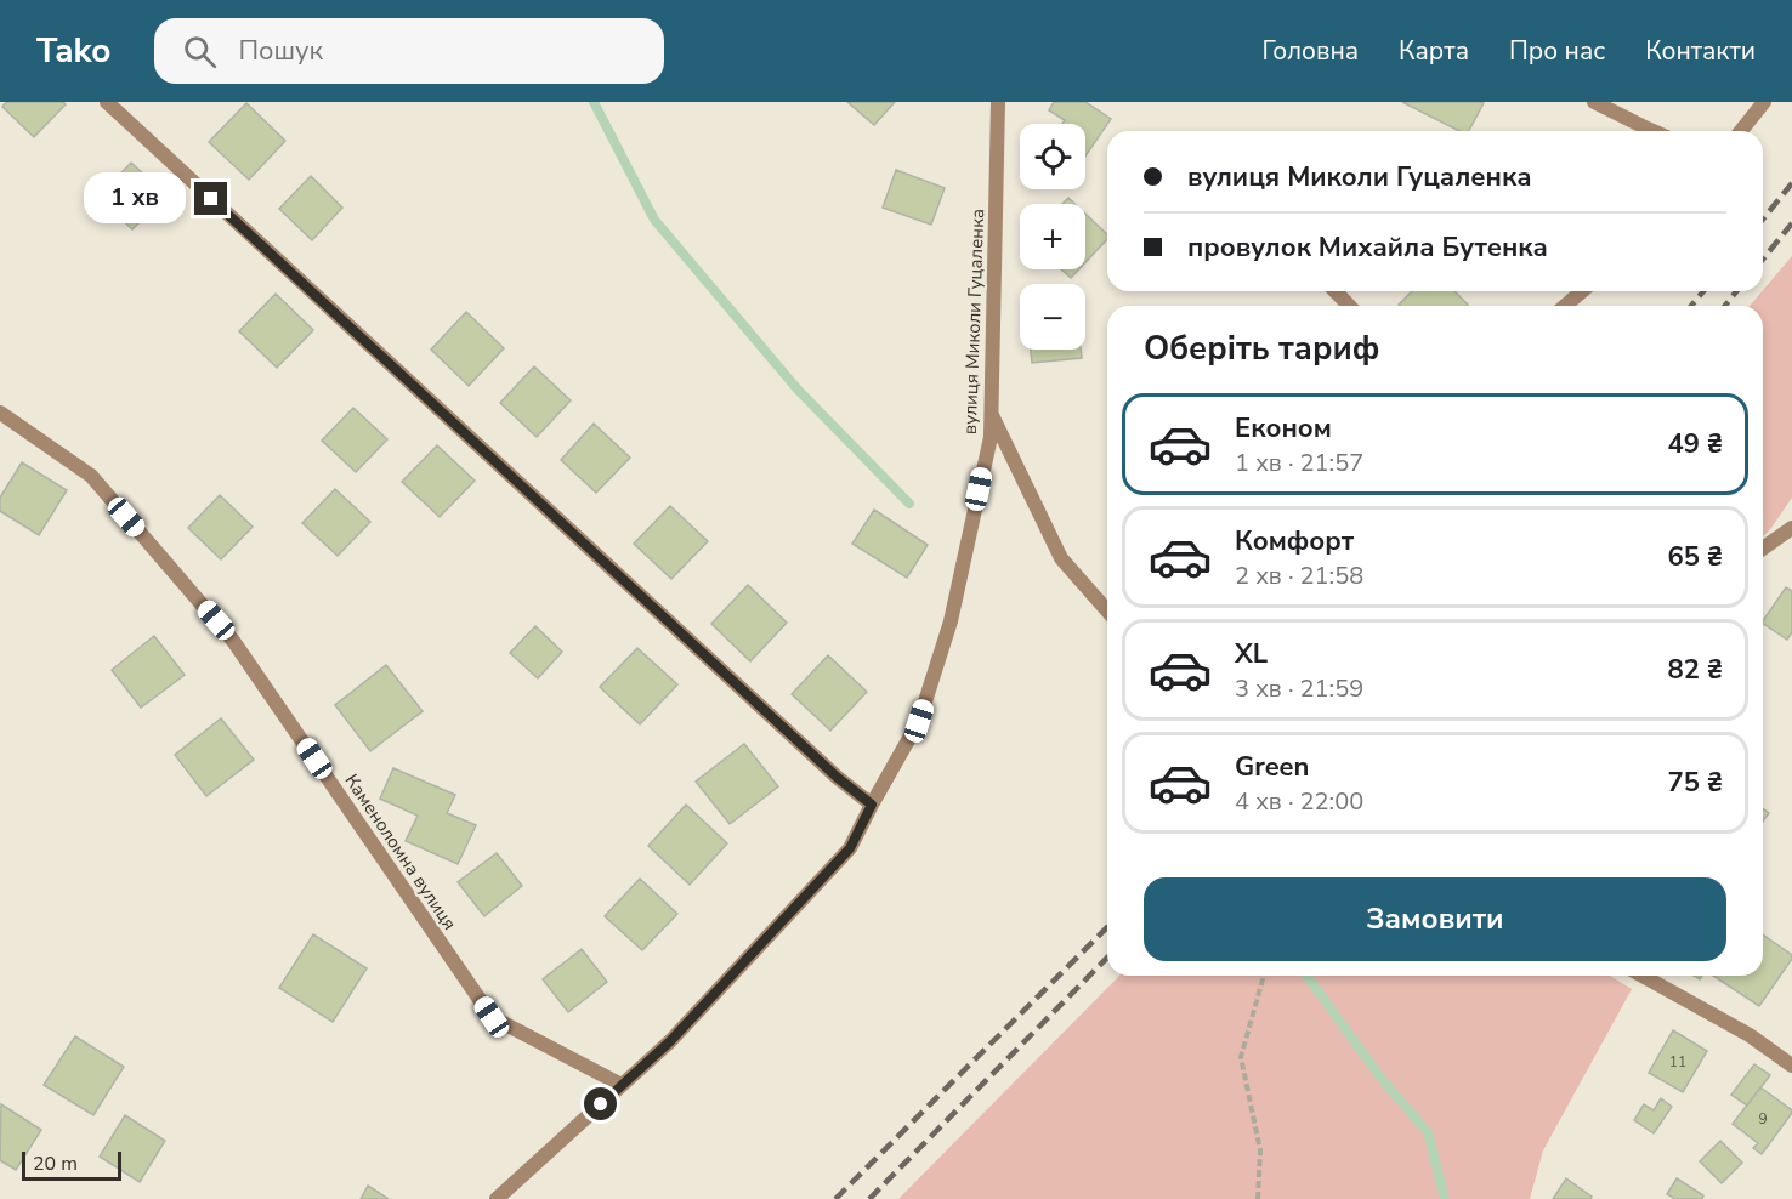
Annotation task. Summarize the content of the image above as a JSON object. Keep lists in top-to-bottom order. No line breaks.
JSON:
{"streets":{"street":["вулиця Миколи Гуцаленка","Каменоломна вулиця"]},"crossings":[["вулиця Миколи Гуцаленка","Каменоломна вулиця"]],"house_numbers":["11","9"],"scale_bar":"20 m","page":{"header":"Tako","search":"Пошук","nav":["Головна","Карта","Про нас","Контакти"],"map_buttons":["+","−"],"banner":["вулиця Миколи Гуцаленка","провулок Михайла Бутенка"],"bubble":"1 хв","heading":"Оберіть тариф","list":[{"name":"Економ","note":"1 хв · 21:57","value":"49 ₴"},{"name":"Комфорт","note":"2 хв · 21:58","value":"65 ₴"},{"name":"XL","note":"3 хв · 21:59","value":"82 ₴"},{"name":"Green","note":"4 хв · 22:00","value":"75 ₴"}],"buttons":"Замовити","scale":"20 m"}}
